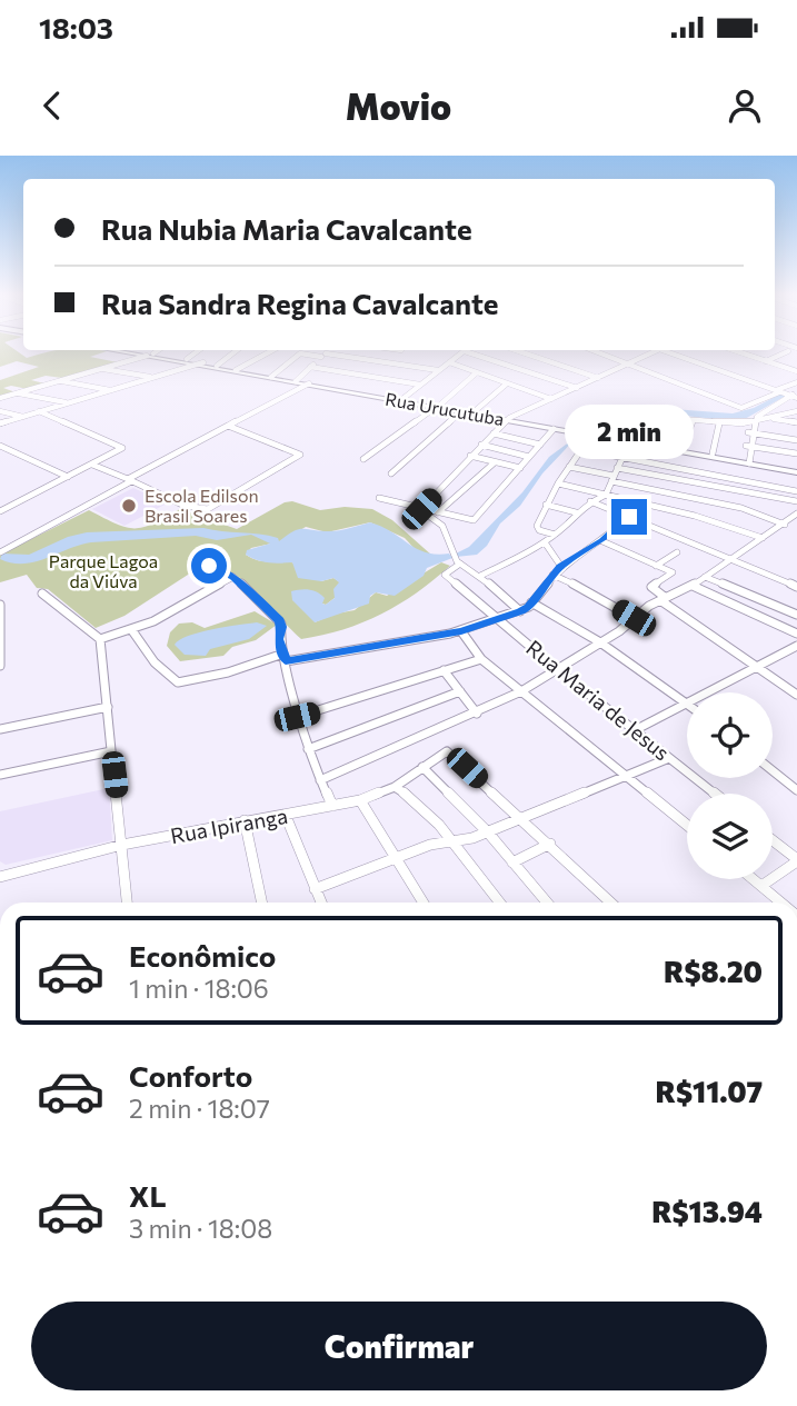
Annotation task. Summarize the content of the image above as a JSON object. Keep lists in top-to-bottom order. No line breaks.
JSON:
{"streets":{"street":["Rua Urucutuba","Rua Maria de Jesus","Rua Ipiranga"]},"parks":["Parque Lagoa da Viúva"],"places":["Escola Edilson Brasil Soares"],"page":{"status":"18:03","header":"Movio","banner":["Rua Nubia Maria Cavalcante","Rua Sandra Regina Cavalcante"],"bubble":"2 min","list":[{"name":"Econômico","note":"1 min · 18:06","value":"R$8.20"},{"name":"Conforto","note":"2 min · 18:07","value":"R$11.07"},{"name":"XL","note":"3 min · 18:08","value":"R$13.94"}],"buttons":"Confirmar"}}
